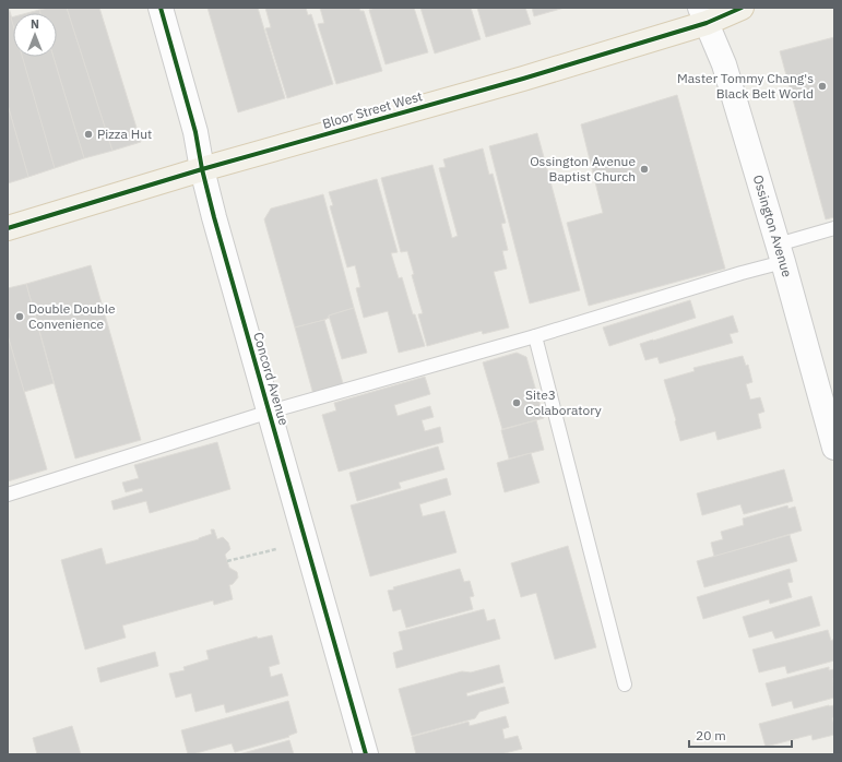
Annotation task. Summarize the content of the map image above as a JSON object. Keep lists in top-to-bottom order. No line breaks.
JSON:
{"streets":{"main road":["Bloor Street West"],"street":["Ossington Avenue","Concord Avenue"]},"crossings":[["Bloor Street West","Ossington Avenue"],["Bloor Street West","Concord Avenue"]],"places":["Master Tommy Chang's Black Belt World","Pizza Hut","Ossington Avenue Baptist Church","Double Double Convenience","Site3 Colaboratory"],"scale_bar":"20 m","north":"top"}
